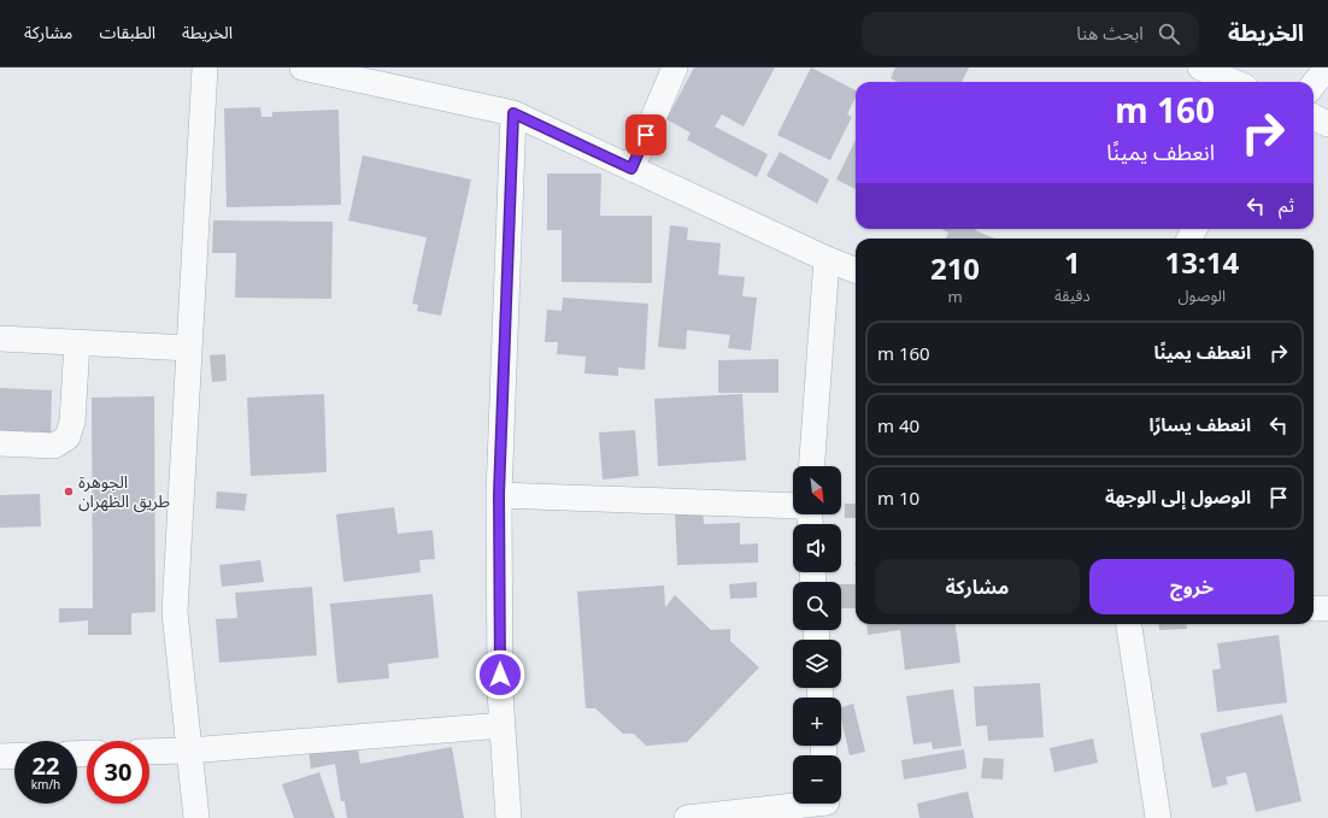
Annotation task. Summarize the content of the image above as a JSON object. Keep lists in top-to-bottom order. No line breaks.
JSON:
{"places":["الجوهرة طريق الظهران"],"north":"bottom right","page":{"header":"الخريطة","search":"ابحث هنا","nav":["الخريطة","الطبقات","مشاركة"],"turn":["160 m","انعطف يمينًا"],"then":"ثم","eta":["13:14","الوصول","1","دقيقة","210","m"],"list":[{"name":"انعطف يمينًا","value":"160 m"},{"name":"انعطف يسارًا","value":"40 m"},{"name":"الوصول إلى الوجهة","value":"10 m"}],"map_buttons":["+","−"],"buttons":["خروج","مشاركة"],"speed":"22 km/h","limit":"30"}}
